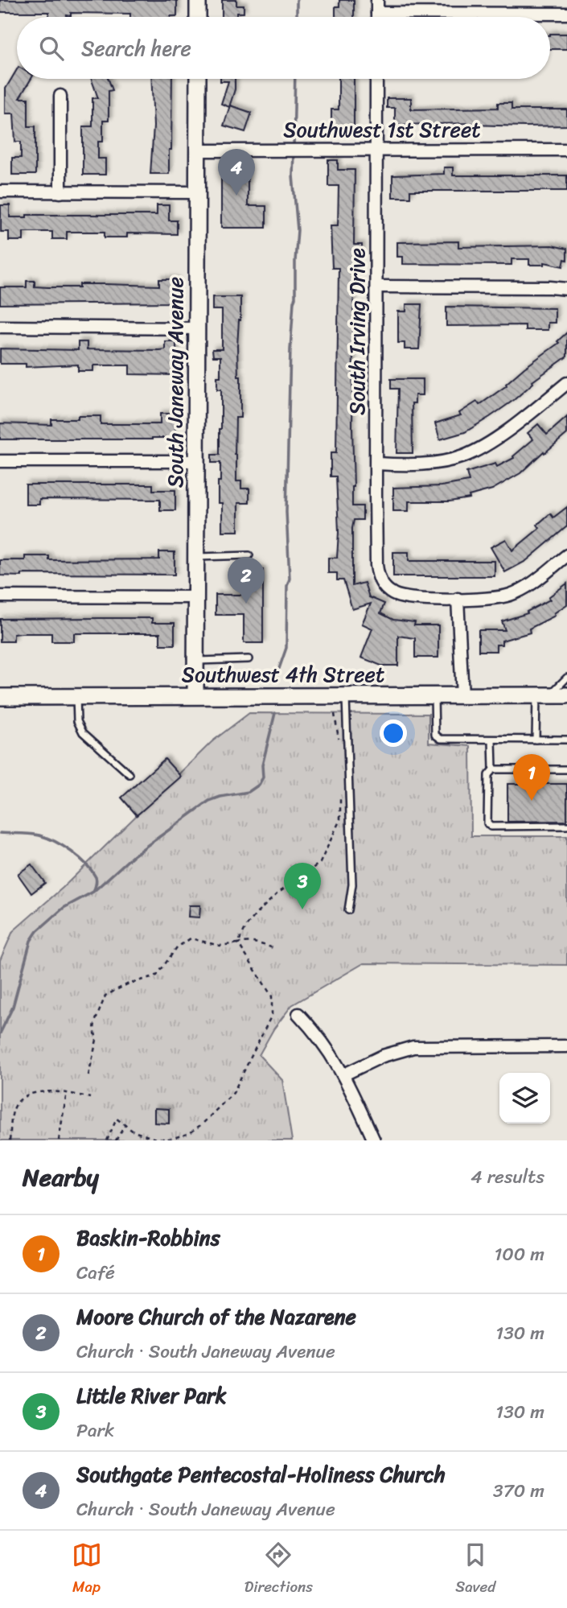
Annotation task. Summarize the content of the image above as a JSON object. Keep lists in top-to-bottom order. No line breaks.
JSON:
{"streets":{"street":["Southwest 1st Street","South Irving Drive","South Janeway Avenue","Southwest 4th Street"]},"crossings":[["Southwest 1st Street","South Irving Drive"],["Southwest 1st Street","South Janeway Avenue"],["South Janeway Avenue","Southwest 4th Street"]],"page":{"search":"Search here","pins":["4","2","1","3"],"heading":["Nearby","4 results"],"list":[{"mark":"1","name":"Baskin-Robbins","note":"Café","value":"100 m"},{"mark":"2","name":"Moore Church of the Nazarene","note":"Church · South Janeway Avenue","value":"130 m"},{"mark":"3","name":"Little River Park","note":"Park","value":"130 m"},{"mark":"4","name":"Southgate Pentecostal-Holiness Church","note":"Church · South Janeway Avenue","value":"370 m"}],"nav":["Map","Directions","Saved"]}}
